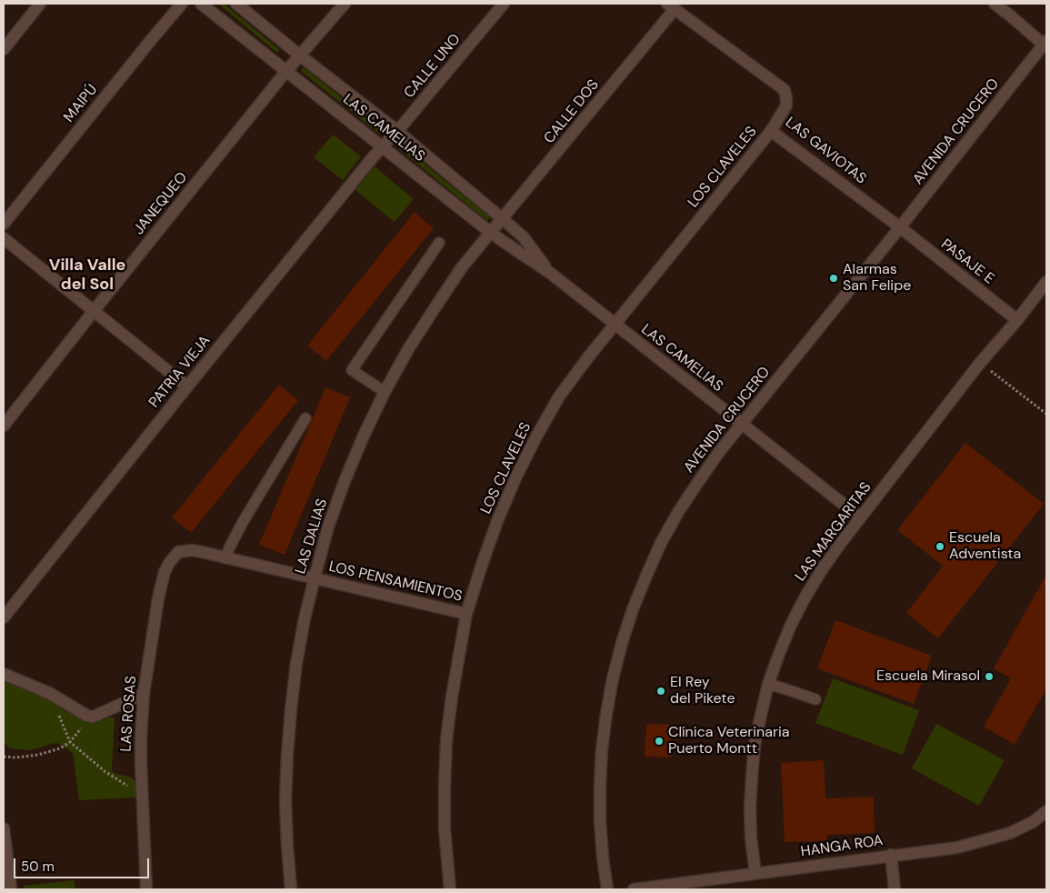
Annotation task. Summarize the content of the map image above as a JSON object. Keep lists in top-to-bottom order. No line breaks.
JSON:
{"streets":{"street":["CALLE UNO","MAIPÚ","CALLE DOS","LAS CAMELIAS","AVENIDA CRUCERO","LAS GAVIOTAS","LOS CLAVELES","JANEQUEO","PASAJE E","PATRIA VIEJA","LAS MARGARITAS","LAS DALIAS","LOS PENSAMIENTOS","LAS ROSAS","HANGA ROA"]},"crossings":[["CALLE UNO","LAS CAMELIAS"],["CALLE UNO","PATRIA VIEJA"],["CALLE DOS","LAS CAMELIAS"],["CALLE DOS","LAS GAVIOTAS"],["CALLE DOS","LAS DALIAS"],["LAS CAMELIAS","AVENIDA CRUCERO"],["LAS CAMELIAS","LOS CLAVELES"],["LAS CAMELIAS","JANEQUEO"],["LAS CAMELIAS","PATRIA VIEJA"],["LAS CAMELIAS","LAS MARGARITAS"],["LAS CAMELIAS","LAS DALIAS"],["AVENIDA CRUCERO","LAS GAVIOTAS"],["AVENIDA CRUCERO","PASAJE E"],["LAS GAVIOTAS","LOS CLAVELES"],["LAS GAVIOTAS","PASAJE E"],["LOS CLAVELES","LOS PENSAMIENTOS"],["PASAJE E","LAS MARGARITAS"],["LAS MARGARITAS","HANGA ROA"],["LAS DALIAS","LOS PENSAMIENTOS"],["LOS PENSAMIENTOS","LAS ROSAS"]],"districts":["Villa Valle del Sol"],"places":["Alarmas San Felipe","Escuela Adventista","Escuela Mirasol","El Rey del Pikete","Clínica Veterinaria Puerto Montt"],"scale_bar":"50 m"}
